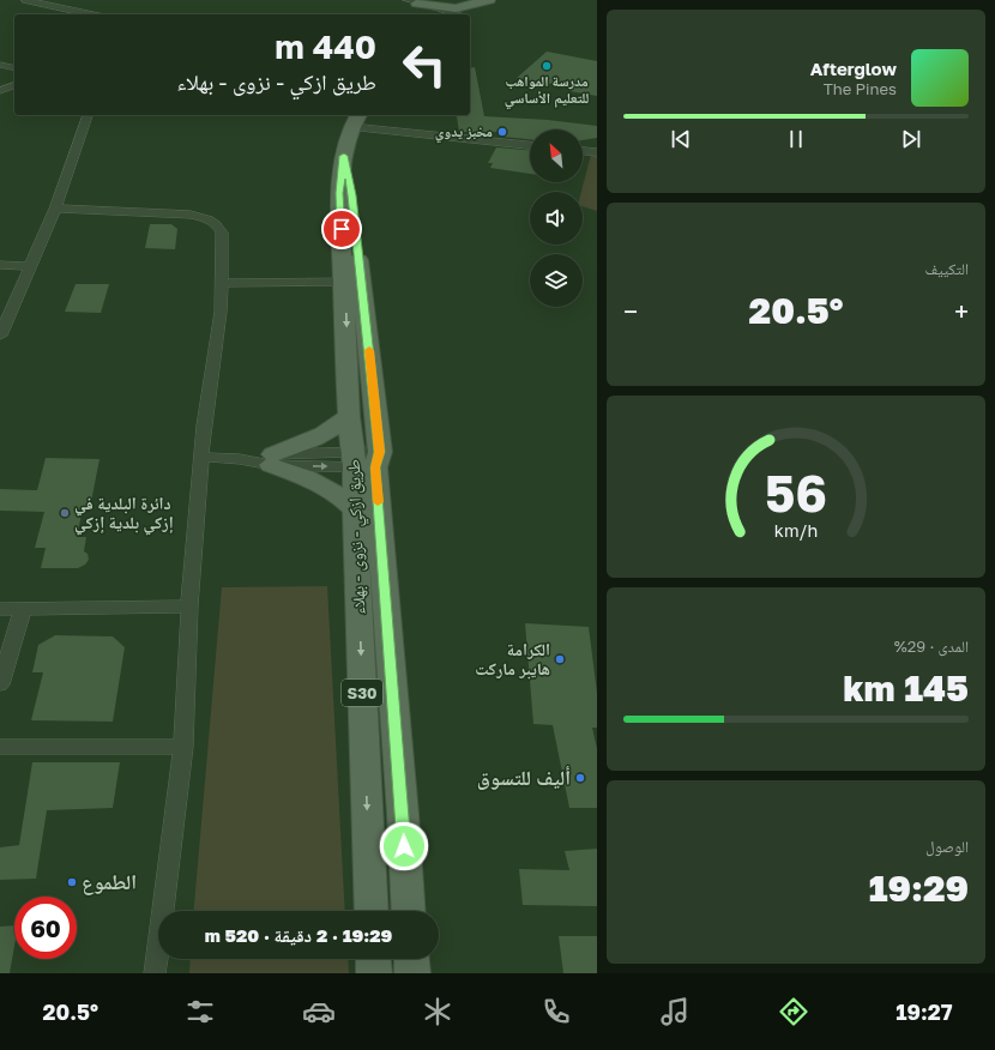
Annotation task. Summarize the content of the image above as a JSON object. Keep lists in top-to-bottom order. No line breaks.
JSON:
{"streets":{"main road":["طريق ازكي - نزوى - بهلاء","S30"]},"places":["مدرسة المواهب للتعليم الأساسي","مخبز يدوي","دائرة البلدية في إزكي بلدية إزكي","الكرامة هايبر ماركت","أليف للتسوق","الطموع"],"north":"top left","page":{"turn":["440 m","طريق ازكي - نزوى - بهلاء"],"song":["Afterglow","The Pines"],"tile":["التكييف",["المدى · 29%","145 km"],["الوصول","19:29"]],"heat":["−","20.5°","+"],"limit":"60","trip":"19:29 · 2 دقيقة · 520 m","tabs":["19:27","20.5°"],"gauge":["56","km/h"]}}
